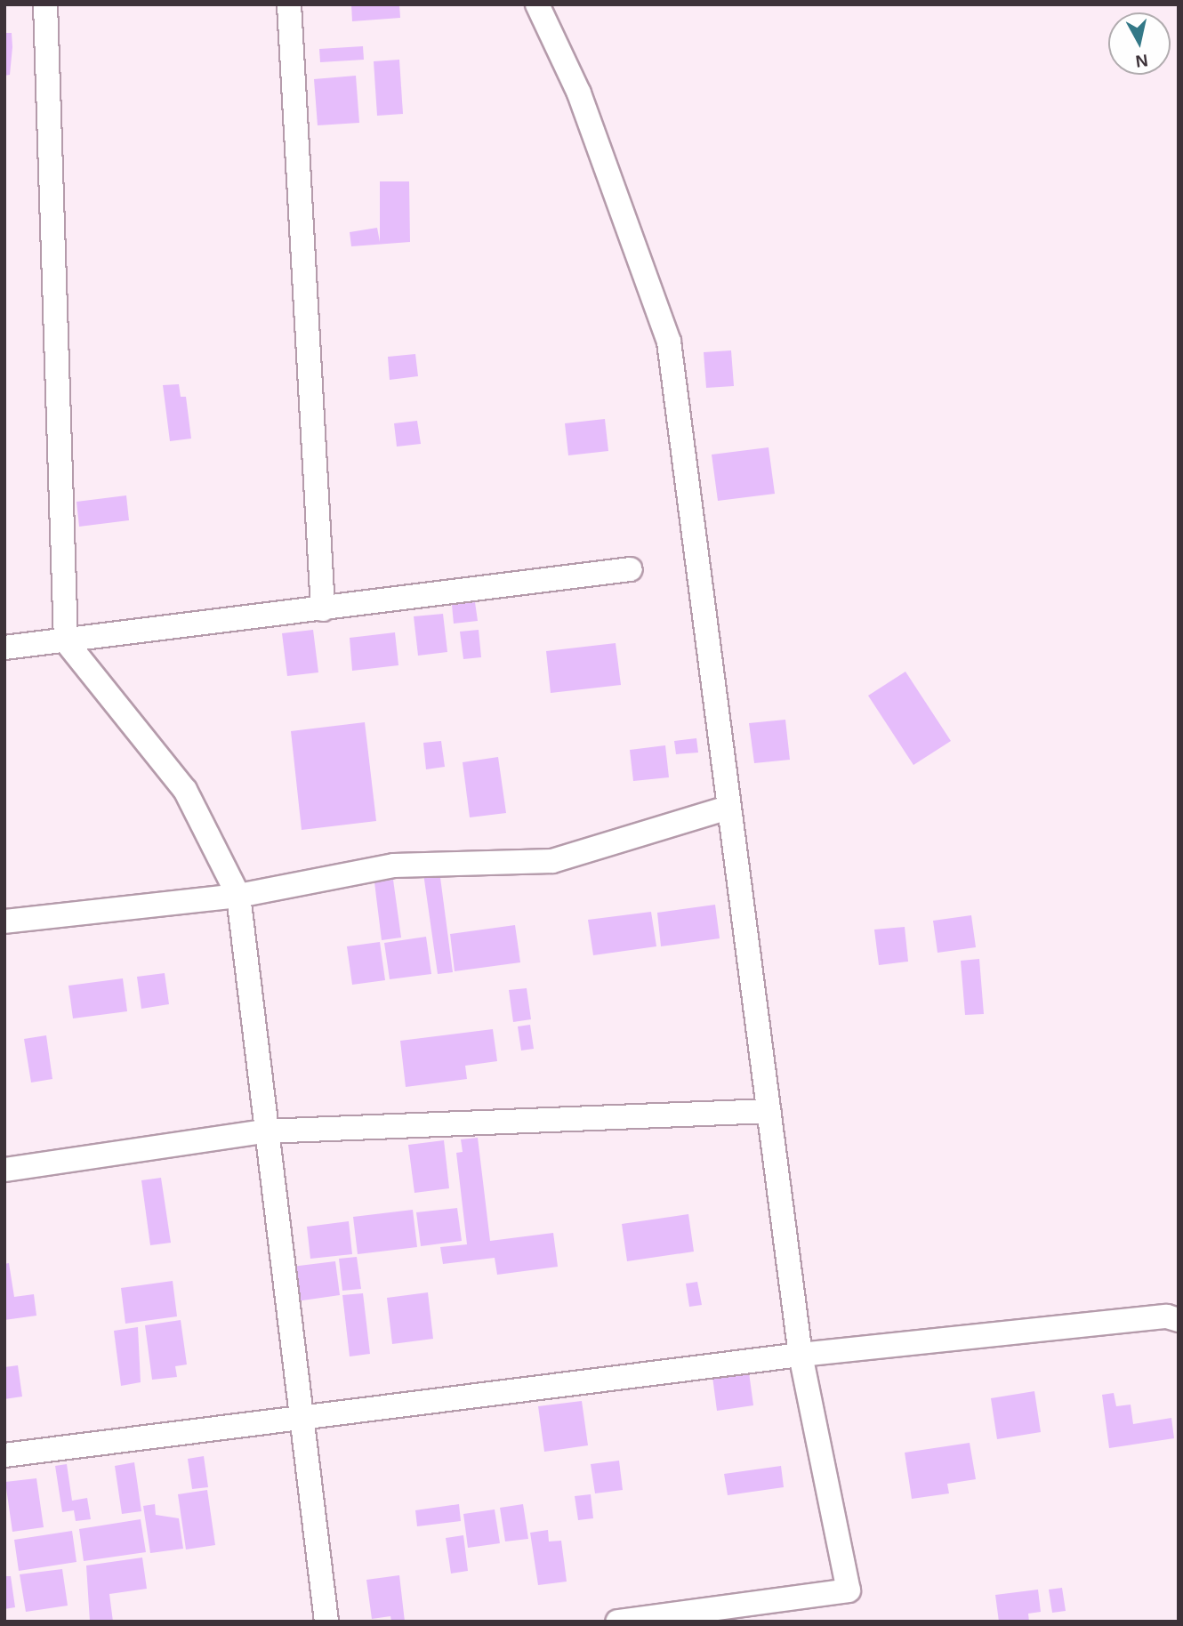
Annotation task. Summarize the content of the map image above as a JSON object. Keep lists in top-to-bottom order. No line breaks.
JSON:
{"north":"bottom"}
